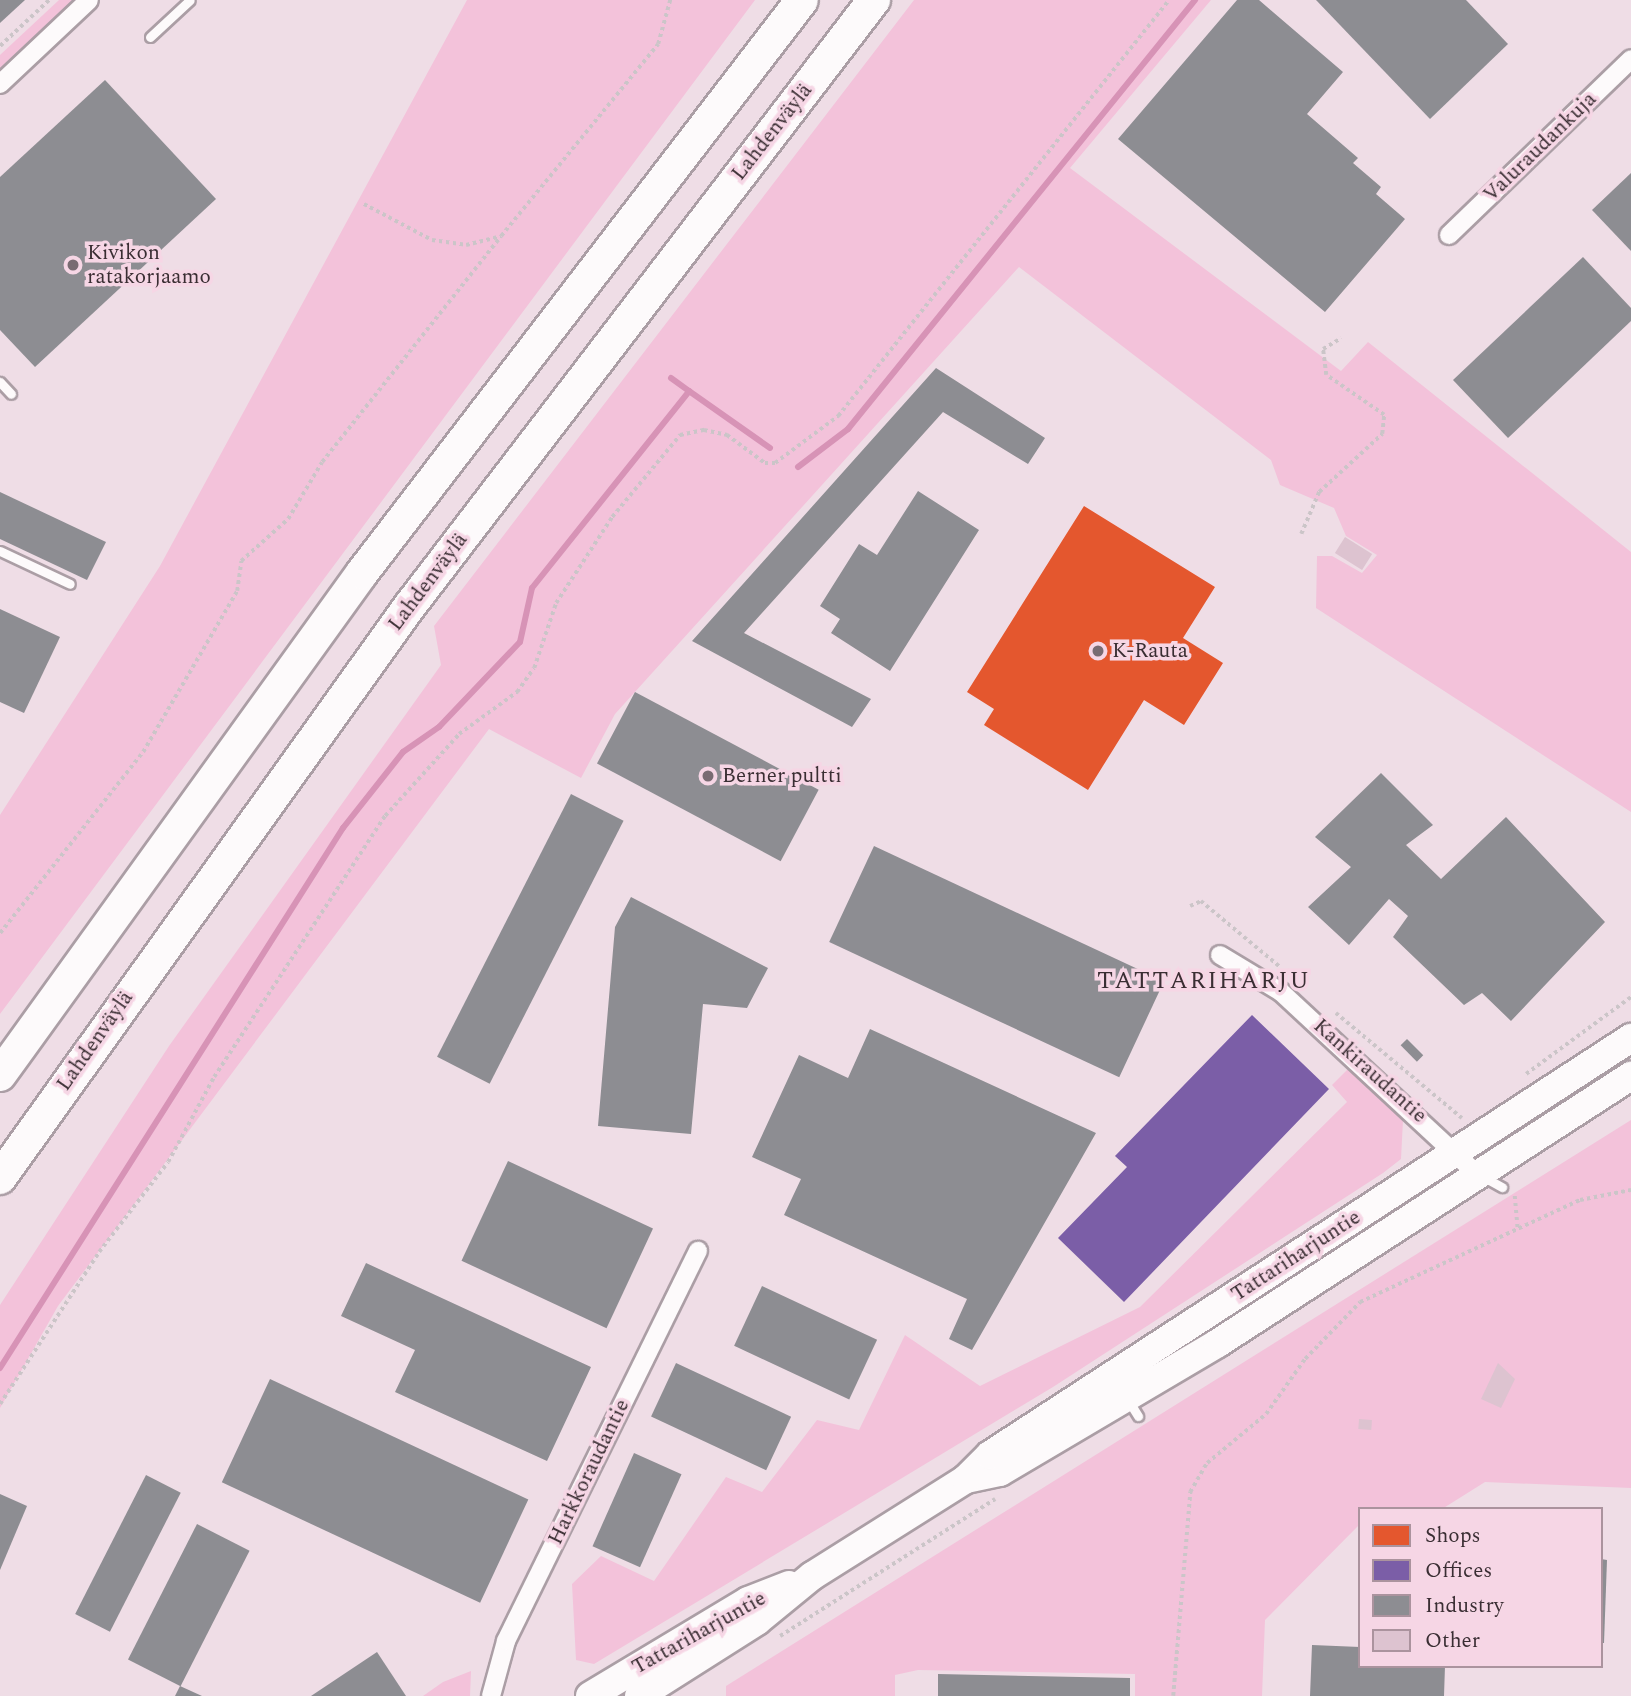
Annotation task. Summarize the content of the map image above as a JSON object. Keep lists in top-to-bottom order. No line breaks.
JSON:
{"streets":{"highway":["Lahdenväylä"],"main road":["Tattariharjuntie"],"street":["Valuraudankuja","Kankiraudantie","Harkkoraudantie"]},"crossings":[["Kankiraudantie","Tattariharjuntie"]],"districts":["TATTARIHARJU"],"places":["Kivikon ratakorjaamo","K-Rauta","Berner pultti"],"legend":["Shops","Offices","Industry","Other"]}
